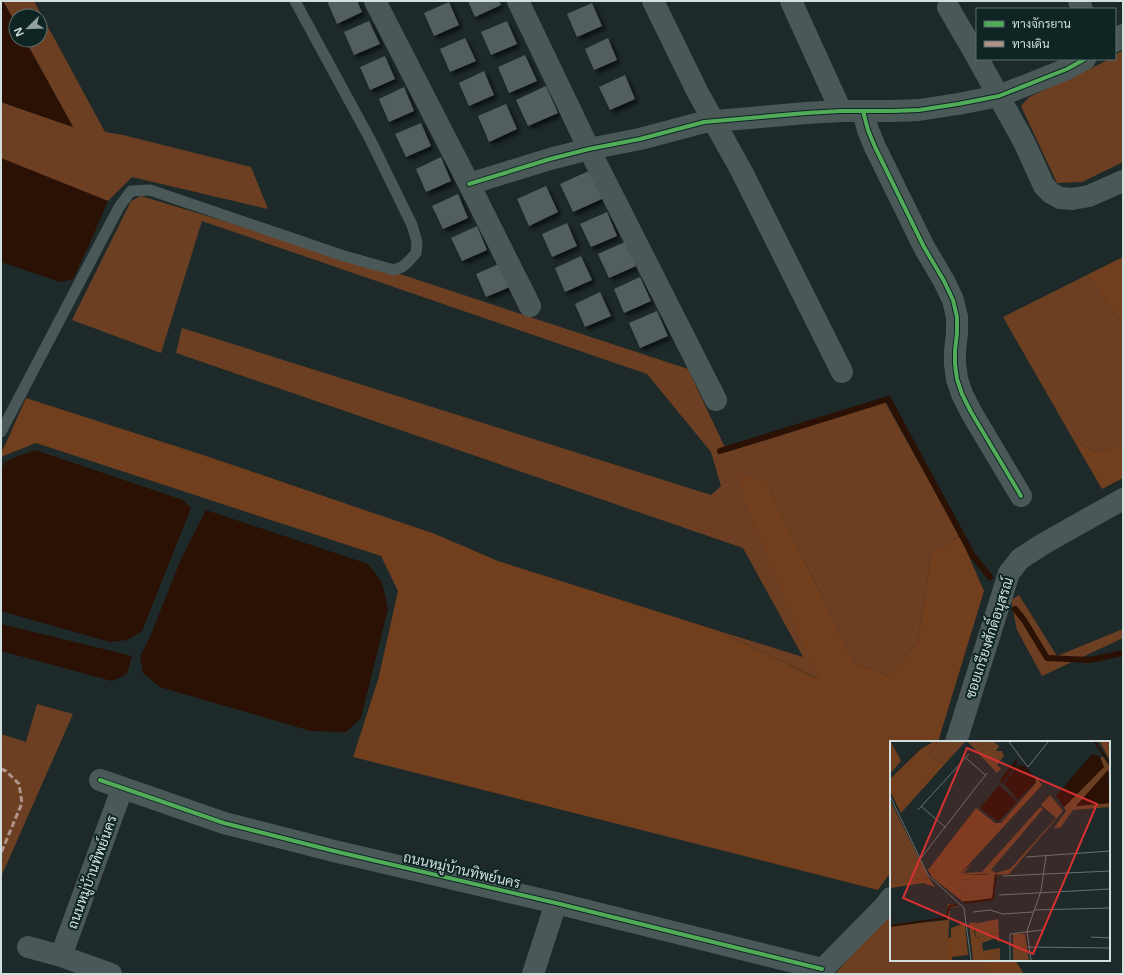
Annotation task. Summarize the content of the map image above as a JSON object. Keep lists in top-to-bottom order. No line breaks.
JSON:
{"streets":{"street":["ซอยเกรียงศักดิ์อนุสรณ์","ถนนหมู่บ้านทิพย์นคร"]},"legend":["ทางจักรยาน","ทางเดิน"],"north":"bottom left"}
